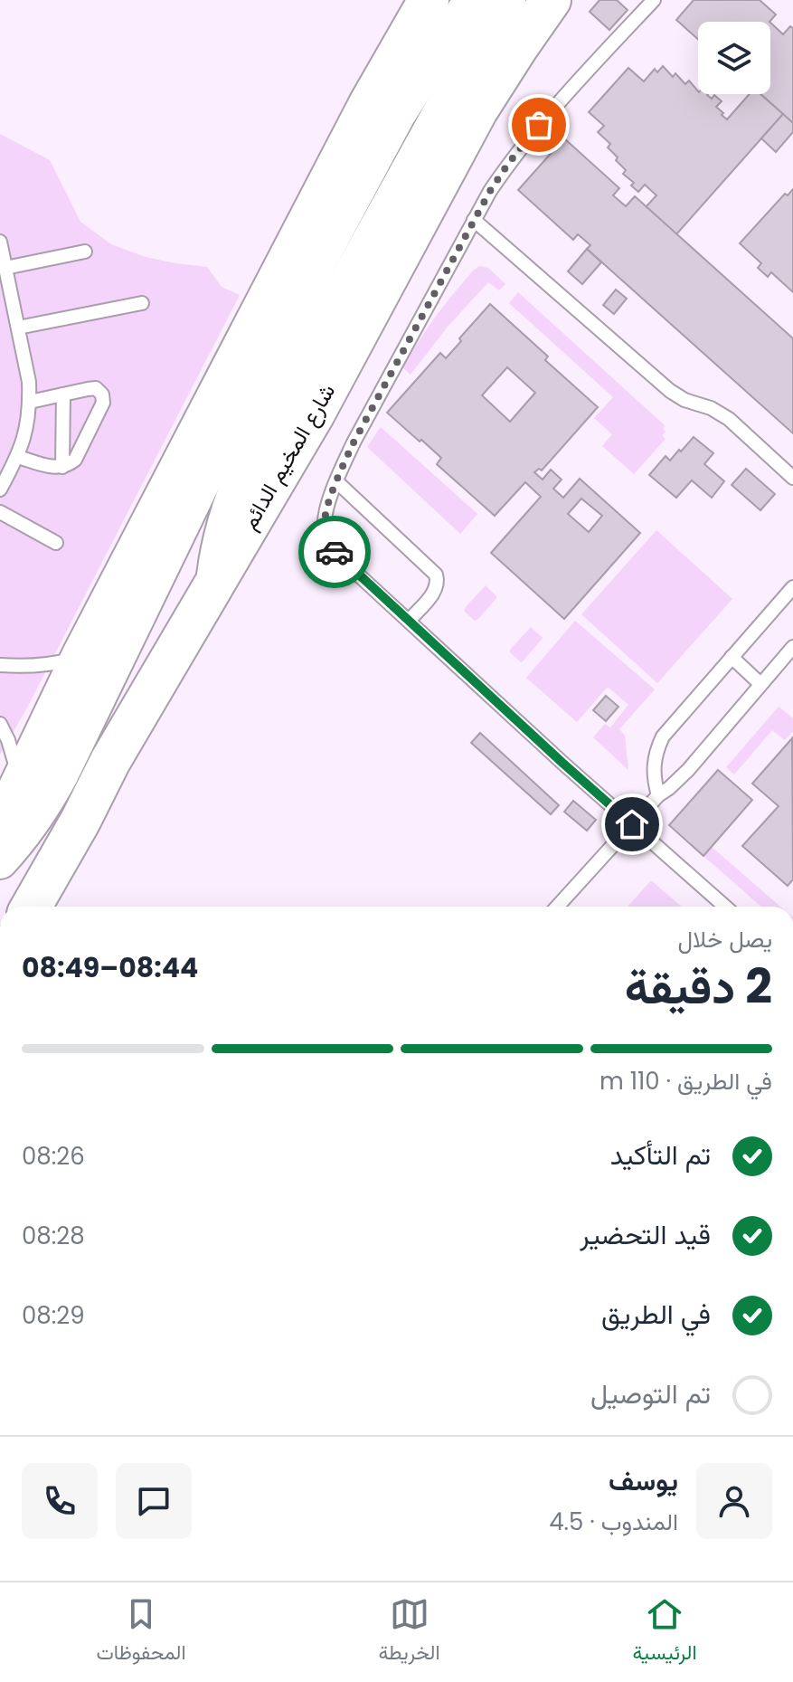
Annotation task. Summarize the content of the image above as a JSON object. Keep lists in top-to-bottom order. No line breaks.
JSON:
{"streets":{"main road":["شارع المخيم الدائم"]},"page":{"heading":["2 دقيقة","يصل خلال","08:44–08:49"],"panel":["يوسف","المندوب · 4.5"],"bar":"في الطريق · 110 m","list":[["تم التأكيد","08:26"],["قيد التحضير","08:28"],["في الطريق","08:29"],"تم التوصيل"],"tabs":["الرئيسية","الخريطة","المحفوظات"]}}
